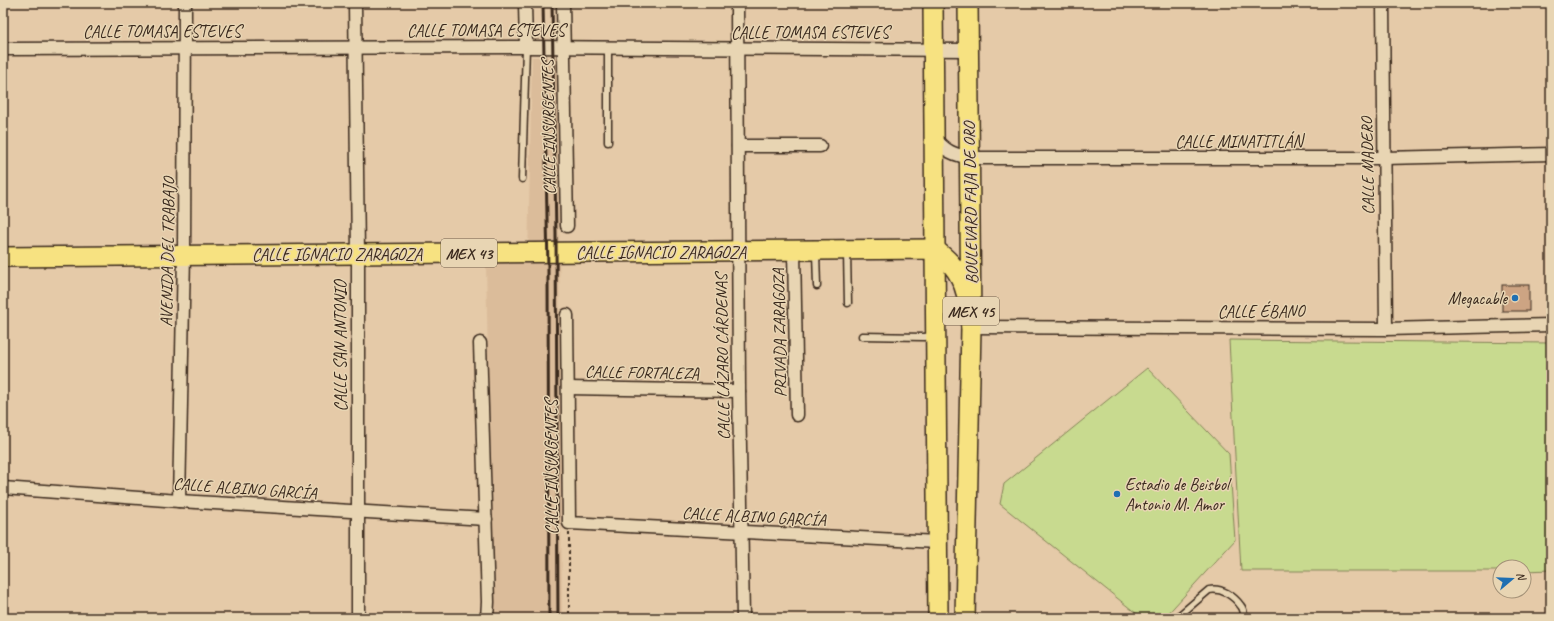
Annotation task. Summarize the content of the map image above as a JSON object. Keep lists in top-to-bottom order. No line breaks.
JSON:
{"streets":{"main road":["BOULEVARD FAJA DE ORO","CALLE IGNACIO ZARAGOZA","MEX 43","MEX 45"],"street":["CALLE TOMASA ESTEVES","CALLE INSURGENTES","CALLE MINATITLÁN","CALLE MADERO","AVENIDA DEL TRABAJO","CALLE ÉBANO","PRIVADA ZARAGOZA","CALLE SAN ANTONIO","CALLE LÁZARO CÁRDENAS","CALLE FORTALEZA","CALLE ALBINO GARCÍA"]},"crossings":[["CALLE TOMASA ESTEVES","CALLE INSURGENTES"],["CALLE TOMASA ESTEVES","BOULEVARD FAJA DE ORO"],["CALLE TOMASA ESTEVES","AVENIDA DEL TRABAJO"],["CALLE TOMASA ESTEVES","CALLE SAN ANTONIO"],["CALLE TOMASA ESTEVES","CALLE LÁZARO CÁRDENAS"],["CALLE INSURGENTES","CALLE FORTALEZA"],["CALLE INSURGENTES","CALLE ALBINO GARCÍA"],["CALLE MINATITLÁN","CALLE MADERO"],["CALLE MINATITLÁN","BOULEVARD FAJA DE ORO"],["CALLE MADERO","CALLE ÉBANO"],["BOULEVARD FAJA DE ORO","CALLE IGNACIO ZARAGOZA"],["BOULEVARD FAJA DE ORO","CALLE ÉBANO"],["BOULEVARD FAJA DE ORO","CALLE ALBINO GARCÍA"],["AVENIDA DEL TRABAJO","CALLE IGNACIO ZARAGOZA"],["AVENIDA DEL TRABAJO","CALLE ALBINO GARCÍA"],["CALLE IGNACIO ZARAGOZA","PRIVADA ZARAGOZA"],["CALLE IGNACIO ZARAGOZA","CALLE SAN ANTONIO"],["CALLE IGNACIO ZARAGOZA","CALLE LÁZARO CÁRDENAS"],["CALLE SAN ANTONIO","CALLE ALBINO GARCÍA"],["CALLE LÁZARO CÁRDENAS","CALLE FORTALEZA"],["CALLE LÁZARO CÁRDENAS","CALLE ALBINO GARCÍA"]],"places":["Megacable","Estadio de Beisbol Antonio M. Amor"],"north":"right"}
